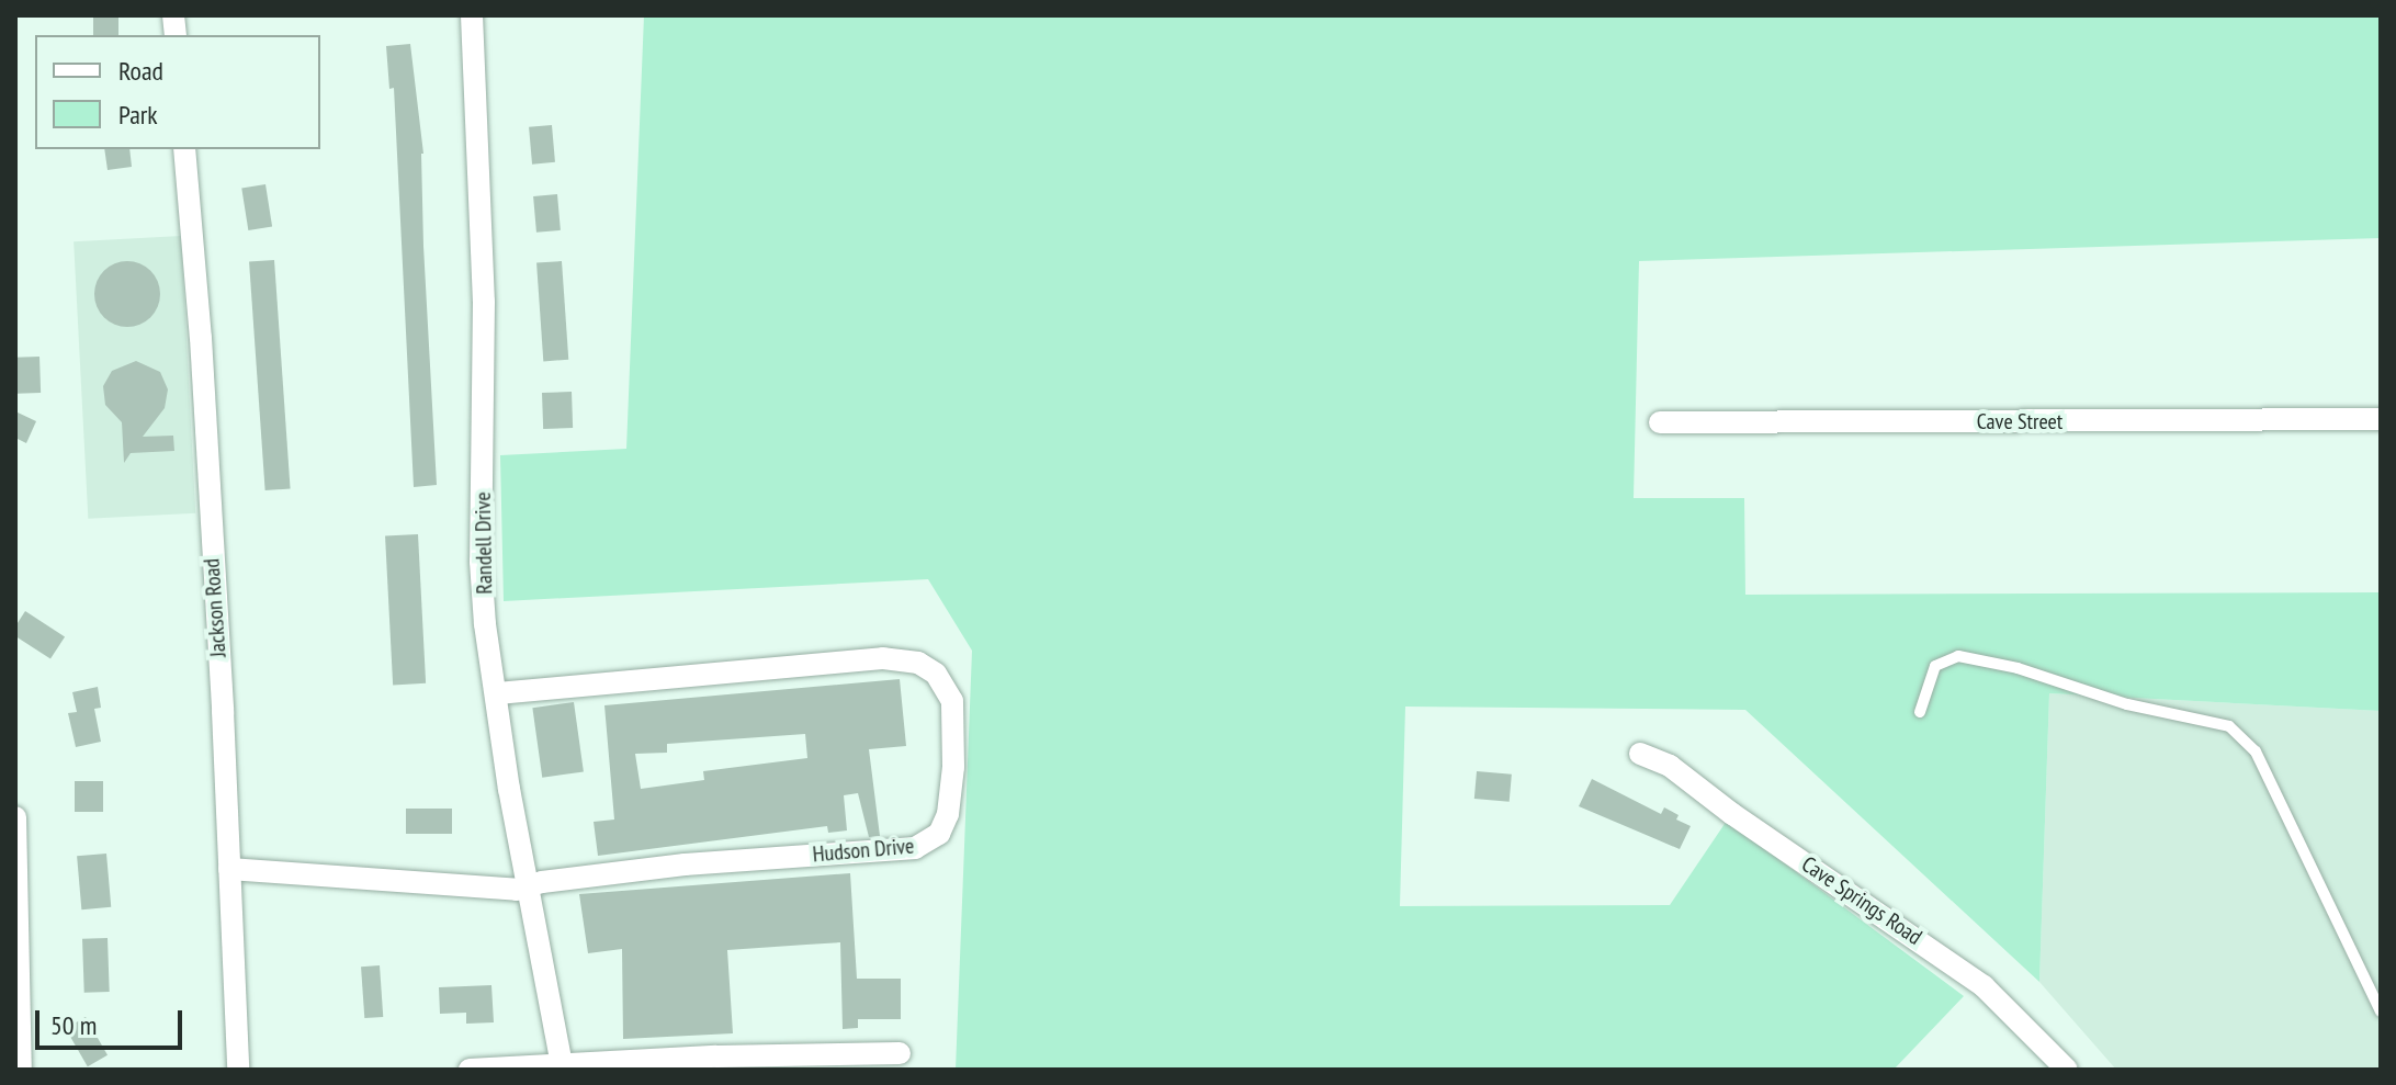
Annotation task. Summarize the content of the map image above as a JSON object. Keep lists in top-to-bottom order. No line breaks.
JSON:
{"streets":{"street":["Cave Street","Randell Drive","Jackson Road","Hudson Drive","Cave Springs Road"]},"crossings":[["Randell Drive","Hudson Drive"],["Jackson Road","Hudson Drive"]],"legend":["Road","Park"],"scale_bar":"50 m"}
